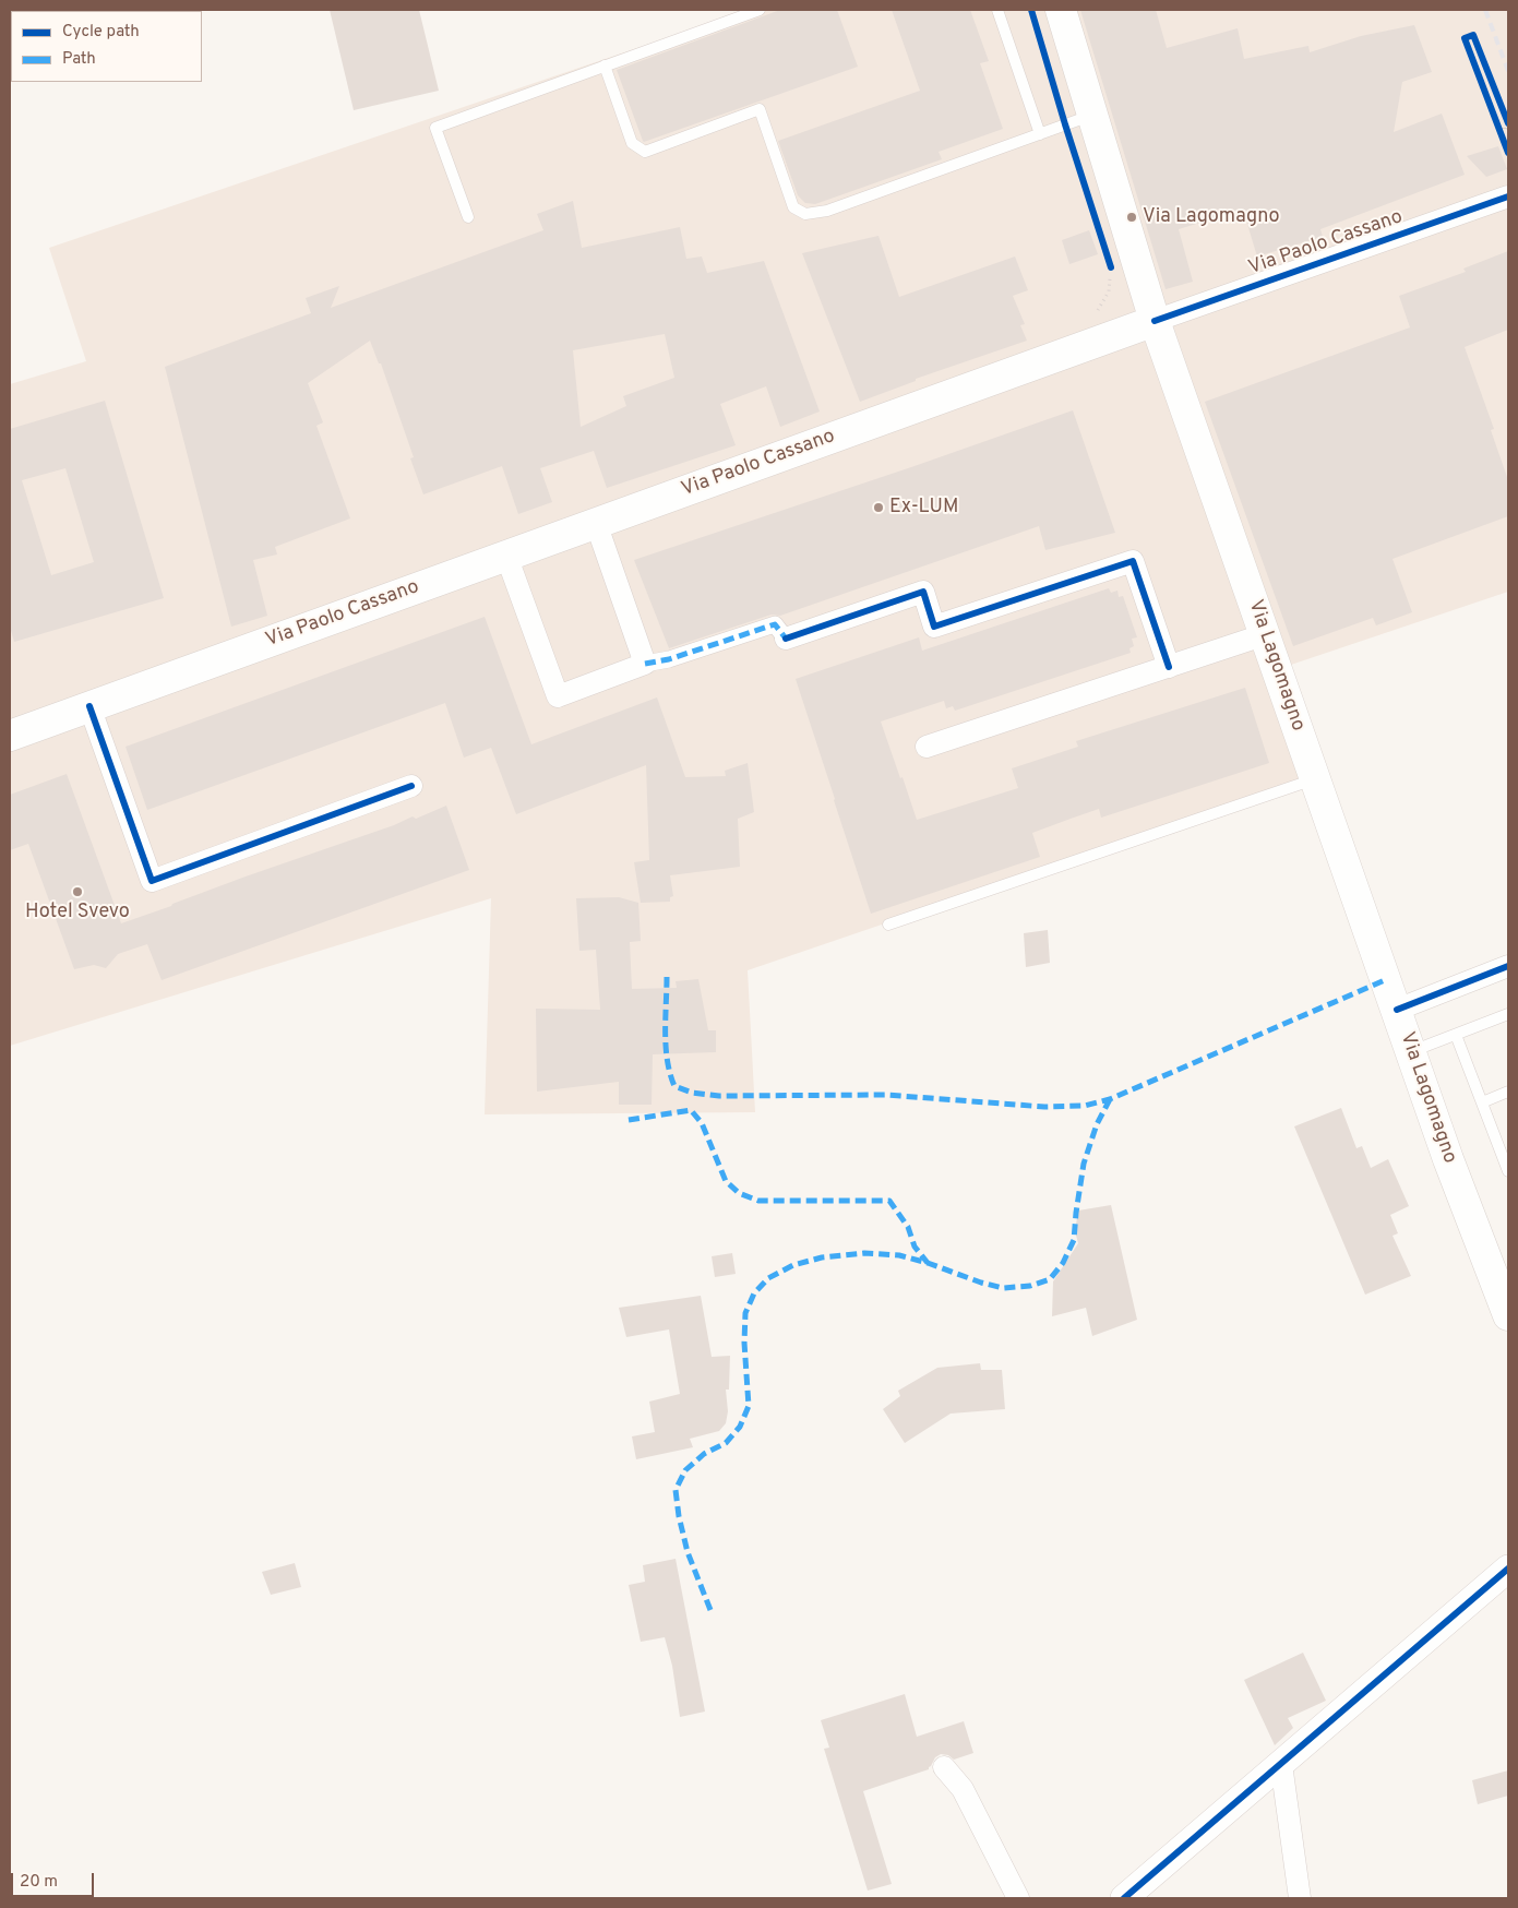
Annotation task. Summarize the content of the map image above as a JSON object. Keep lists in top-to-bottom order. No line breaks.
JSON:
{"streets":{"main road":["Via Paolo Cassano","Via Lagomagno"]},"crossings":[["Via Paolo Cassano","Via Lagomagno"]],"places":["Via Lagomagno","Ex-LUM","Hotel Svevo"],"legend":["Cycle path","Path"],"scale_bar":"20 m"}
